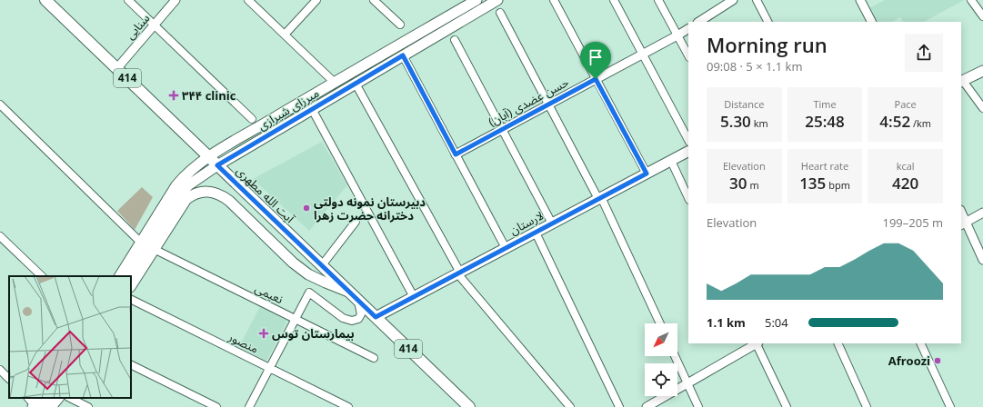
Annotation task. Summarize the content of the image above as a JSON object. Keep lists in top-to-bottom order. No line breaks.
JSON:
{"streets":{"main road":["414","میرزای شیرازی","آیت الله مطهری","لارستان"],"street":["سنایی","حسن عضدی (آبان)","نعیمی","منصور"]},"crossings":[["سنایی","آیت الله مطهری"],["میرزای شیرازی","آیت الله مطهری"],["آیت الله مطهری","لارستان"]],"places":{"health":["۳۴۴ clinic","بیمارستان توس"],"other":["دبیرستان نمونه دولتی دخترانه حضرت زهرا","Afroozi"]},"north":"bottom left","page":{"heading":["Morning run","09:08 · 5 × 1.1 km"],"stats":[["Distance","5.30 km"],["Time","25:48"],["Pace","4:52 /km"],["Elevation","30 m"],["Heart rate","135 bpm"],["kcal","420"]],"chart":["Elevation","199–205 m"],"list":[{"name":"1.1 km","note":"5:04"}]}}
